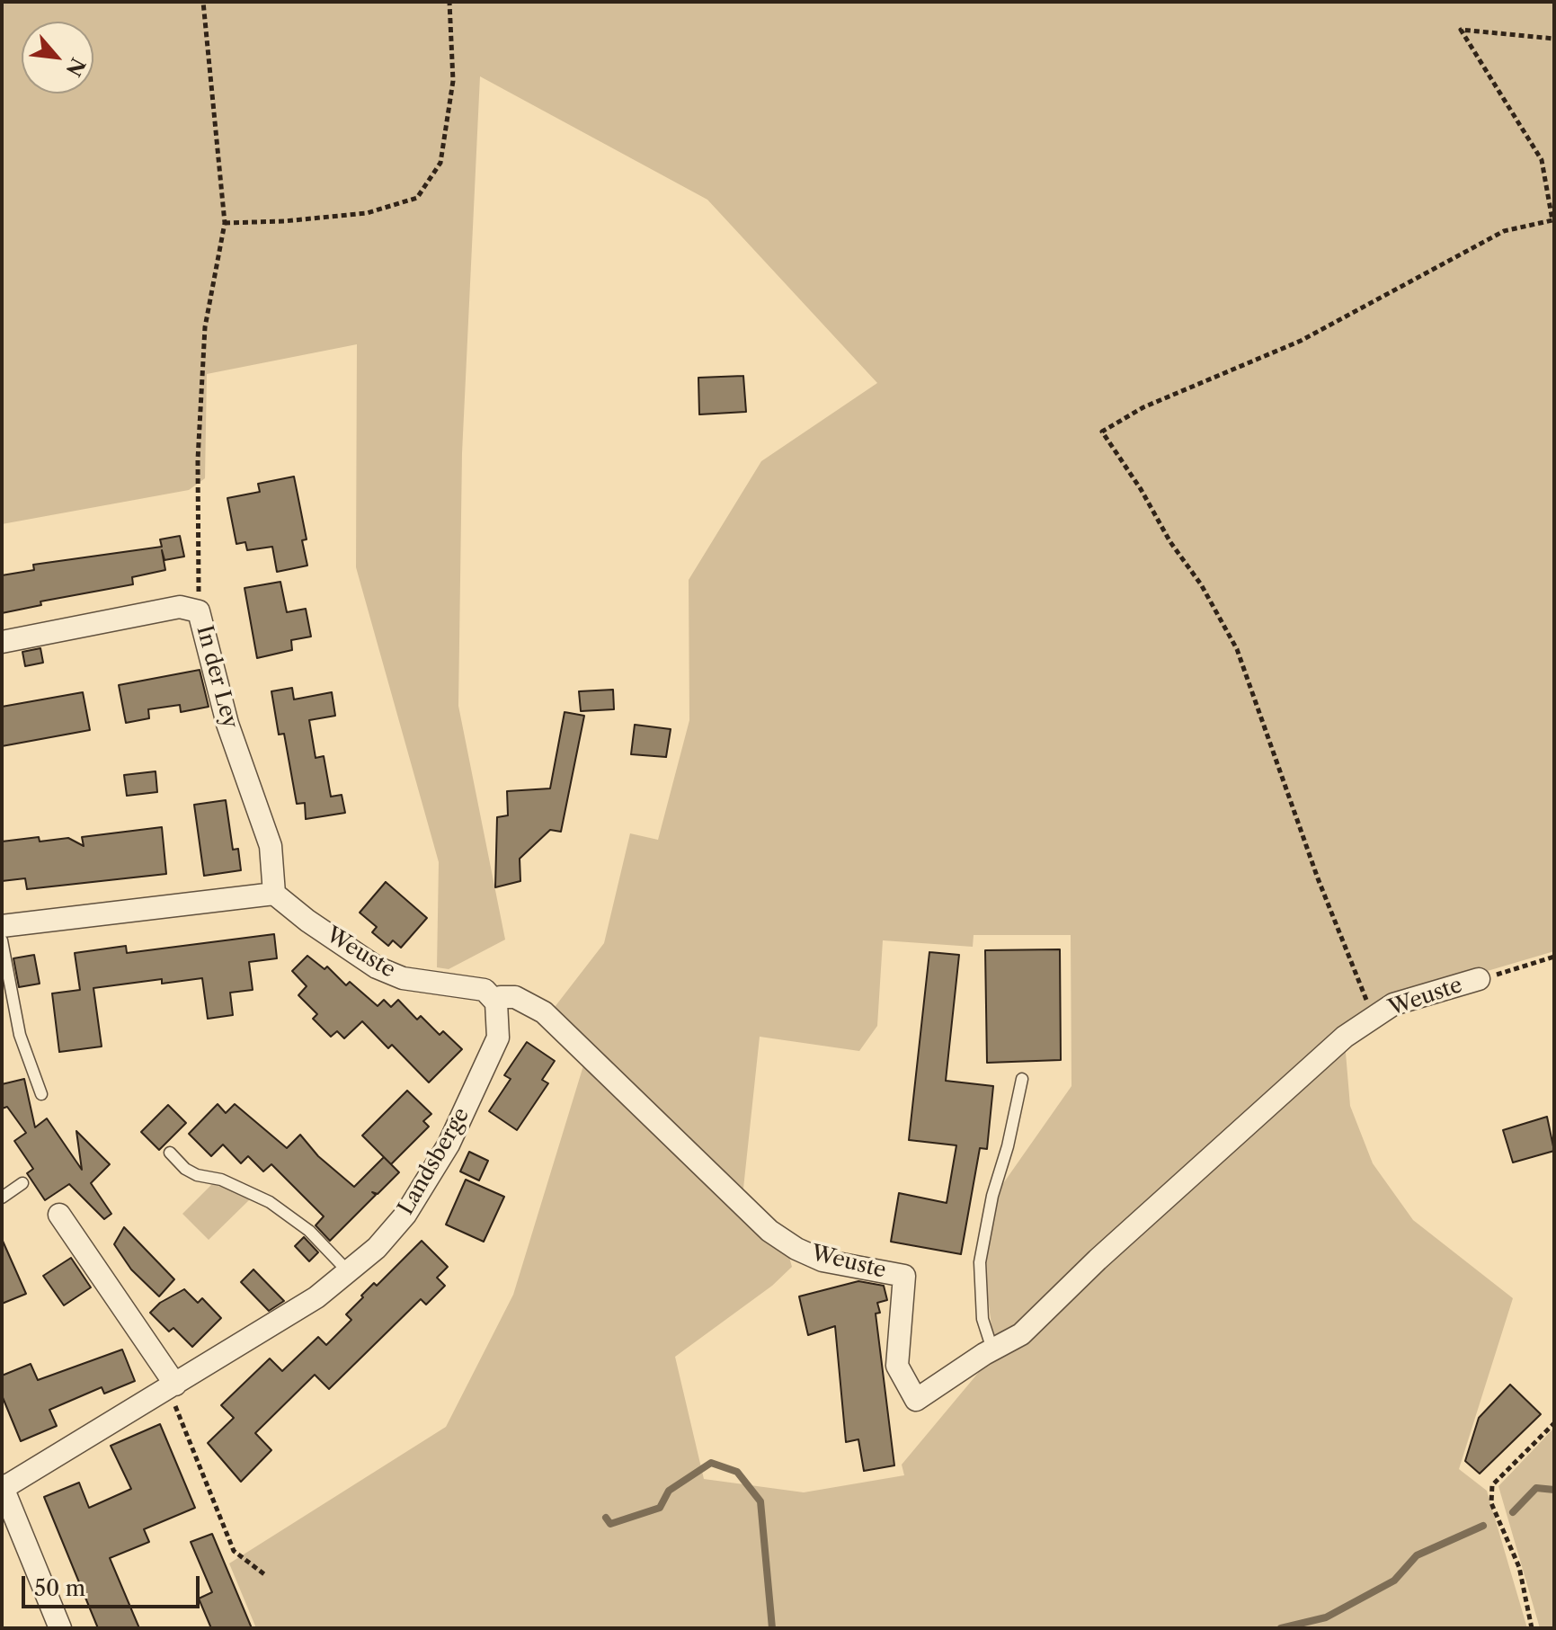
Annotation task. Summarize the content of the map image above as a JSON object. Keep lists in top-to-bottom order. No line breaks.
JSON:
{"streets":{"street":["In der Ley","Weuste","Landsberge"]},"crossings":[["In der Ley","Weuste"],["Weuste","Landsberge"]],"scale_bar":"50 m","north":"bottom right"}
